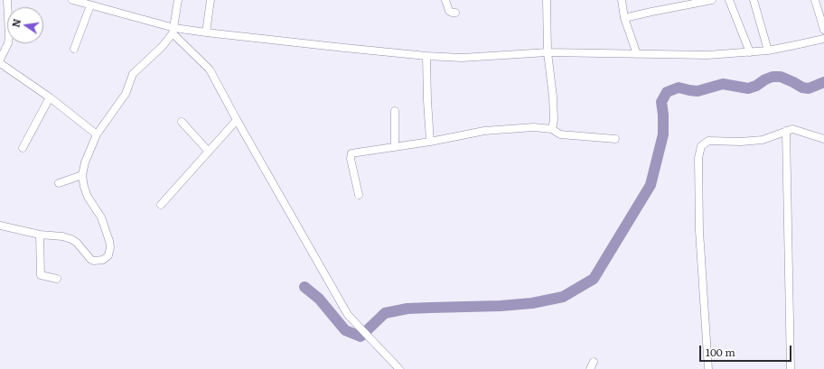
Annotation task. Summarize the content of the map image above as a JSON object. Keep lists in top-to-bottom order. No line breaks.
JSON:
{"scale_bar":"100 m","north":"left"}
